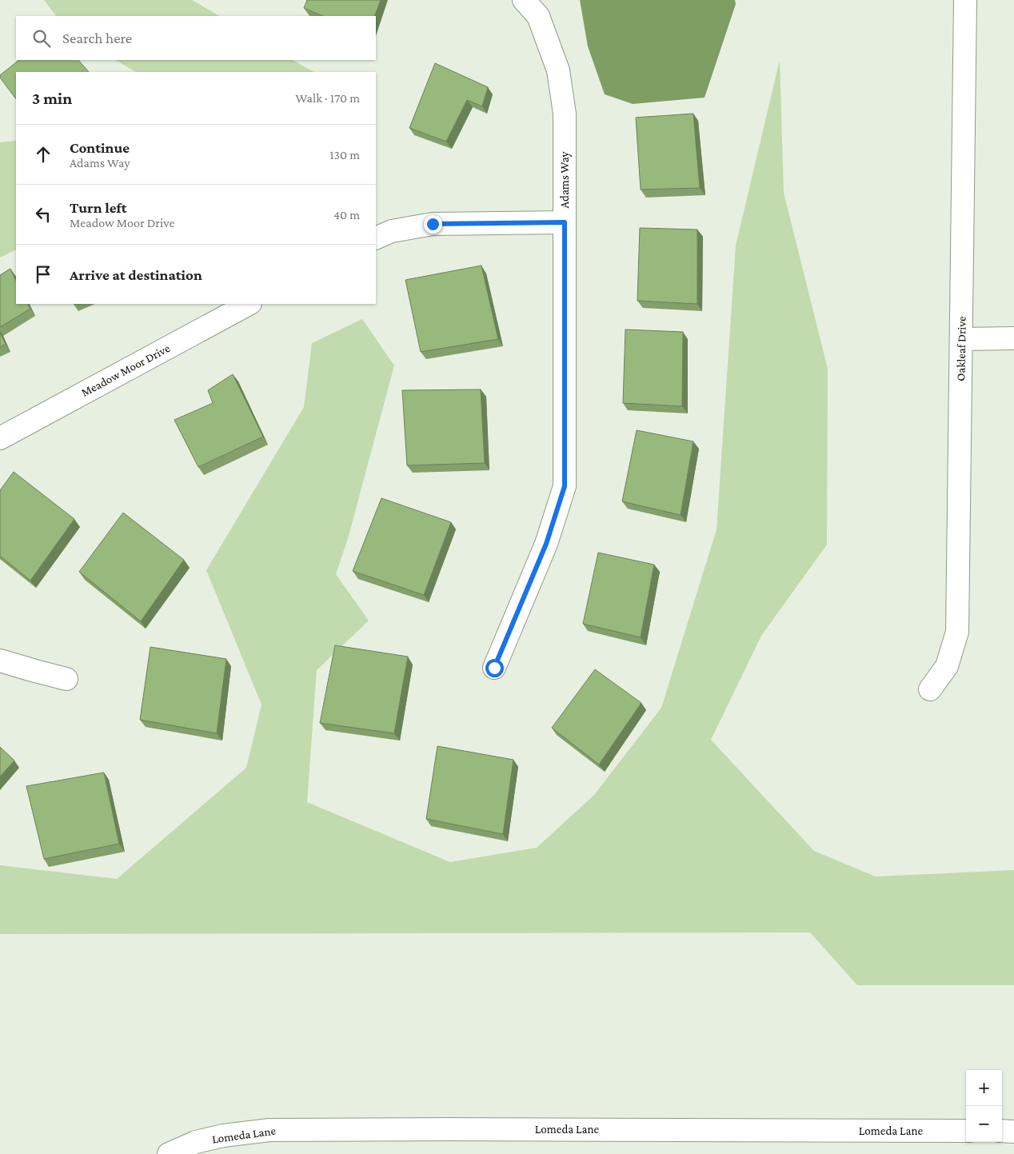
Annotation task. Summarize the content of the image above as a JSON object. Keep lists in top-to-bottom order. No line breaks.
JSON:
{"streets":{"street":["Adams Way","Oakleaf Drive","Meadow Moor Drive","Lomeda Lane"]},"page":{"search":"Search here","heading":["3 min","Walk · 170 m"],"list":[["Continue","Adams Way","130 m"],["Turn left","Meadow Moor Drive","40 m"],"Arrive at destination"],"map_buttons":["+","−"]}}
